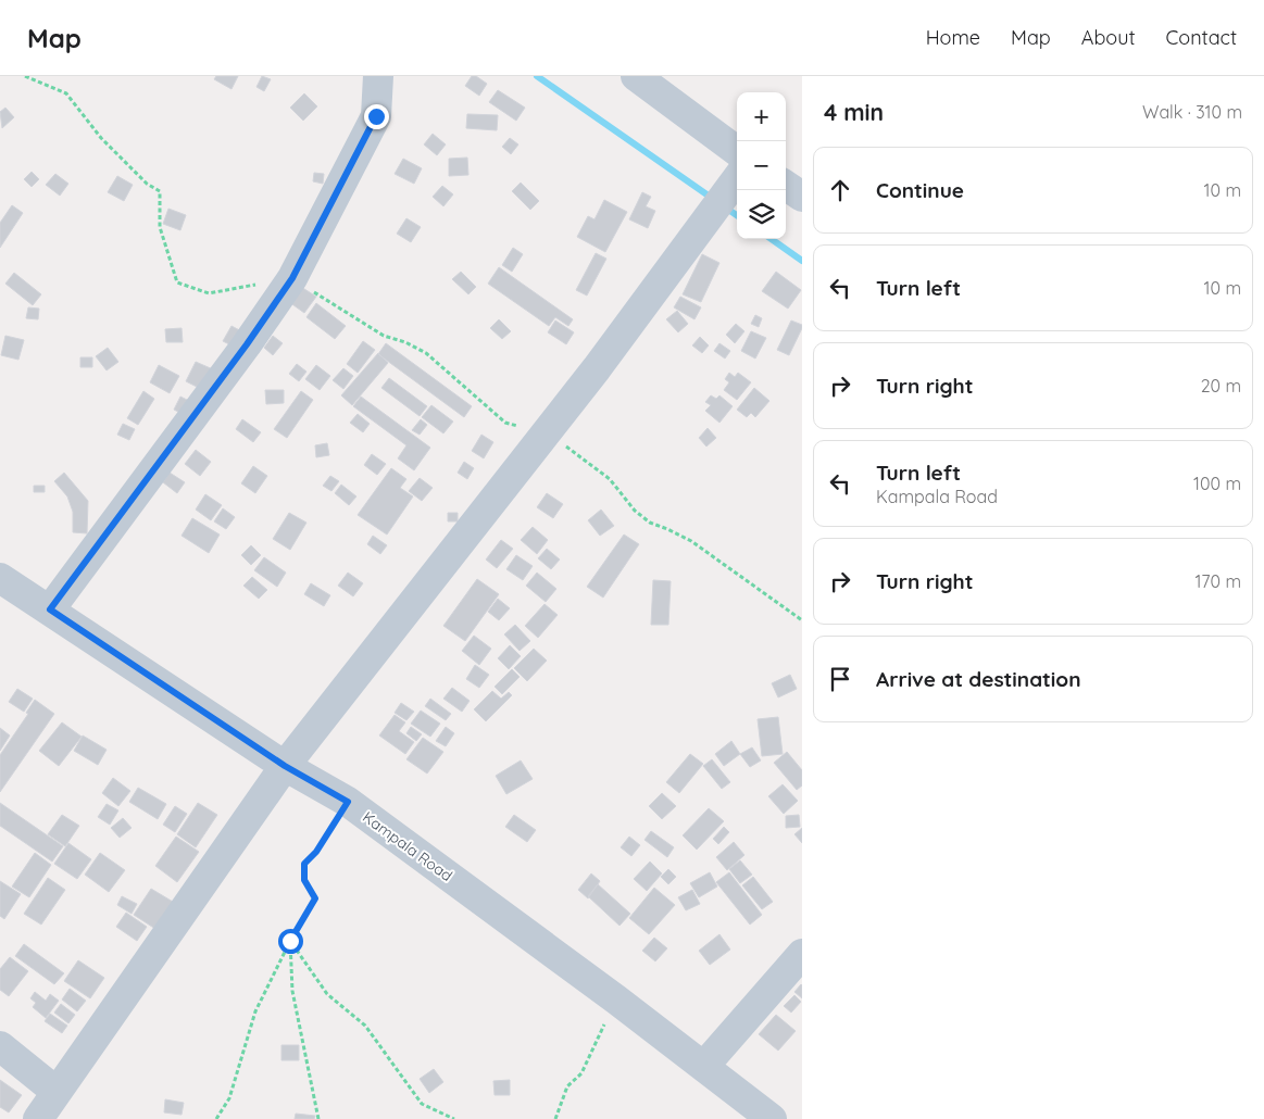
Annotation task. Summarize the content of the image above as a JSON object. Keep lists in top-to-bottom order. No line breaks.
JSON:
{"streets":{"street":["Kampala Road"]},"page":{"header":"Map","nav":["Home","Map","About","Contact"],"heading":["4 min","Walk · 310 m"],"map_buttons":["+","−"],"list":[["Continue","10 m"],["Turn left","10 m"],["Turn right","20 m"],["Turn left","Kampala Road","100 m"],["Turn right","170 m"],"Arrive at destination"]}}
